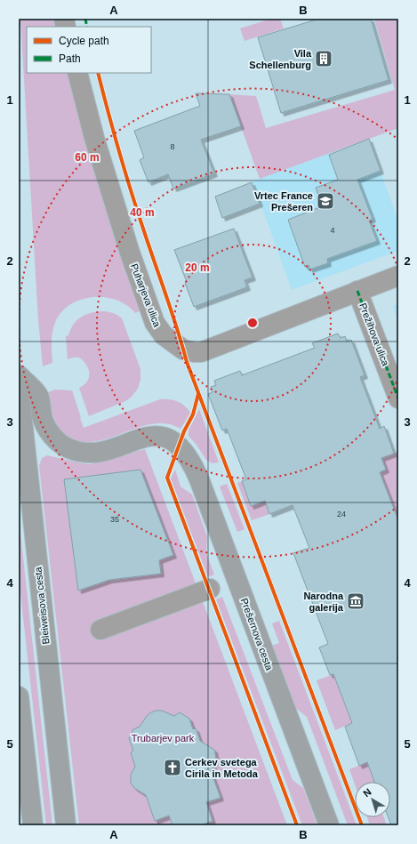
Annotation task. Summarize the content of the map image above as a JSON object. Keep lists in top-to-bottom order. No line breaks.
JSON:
{"streets":{"main road":["Bleiweisova cesta","Prešernova cesta"],"street":["Puharjeva ulica","Prežihova ulica"]},"crossings":[["Puharjeva ulica","Prežihova ulica"]],"parks":["Trubarjev park"],"places":{"building":["Vila Schellenburg"],"school or university":["Vrtec France Prešeren"],"museum":["Narodna galerija"],"church":["Cerkev svetega Cirila in Metoda"]},"house_numbers":["8","4","24","35"],"legend":["Cycle path","Path"],"north":"top left","grid":{"columns":["A","B"],"rows":["1","2","3","4","5"]},"rings":["60 m","40 m","20 m"]}
